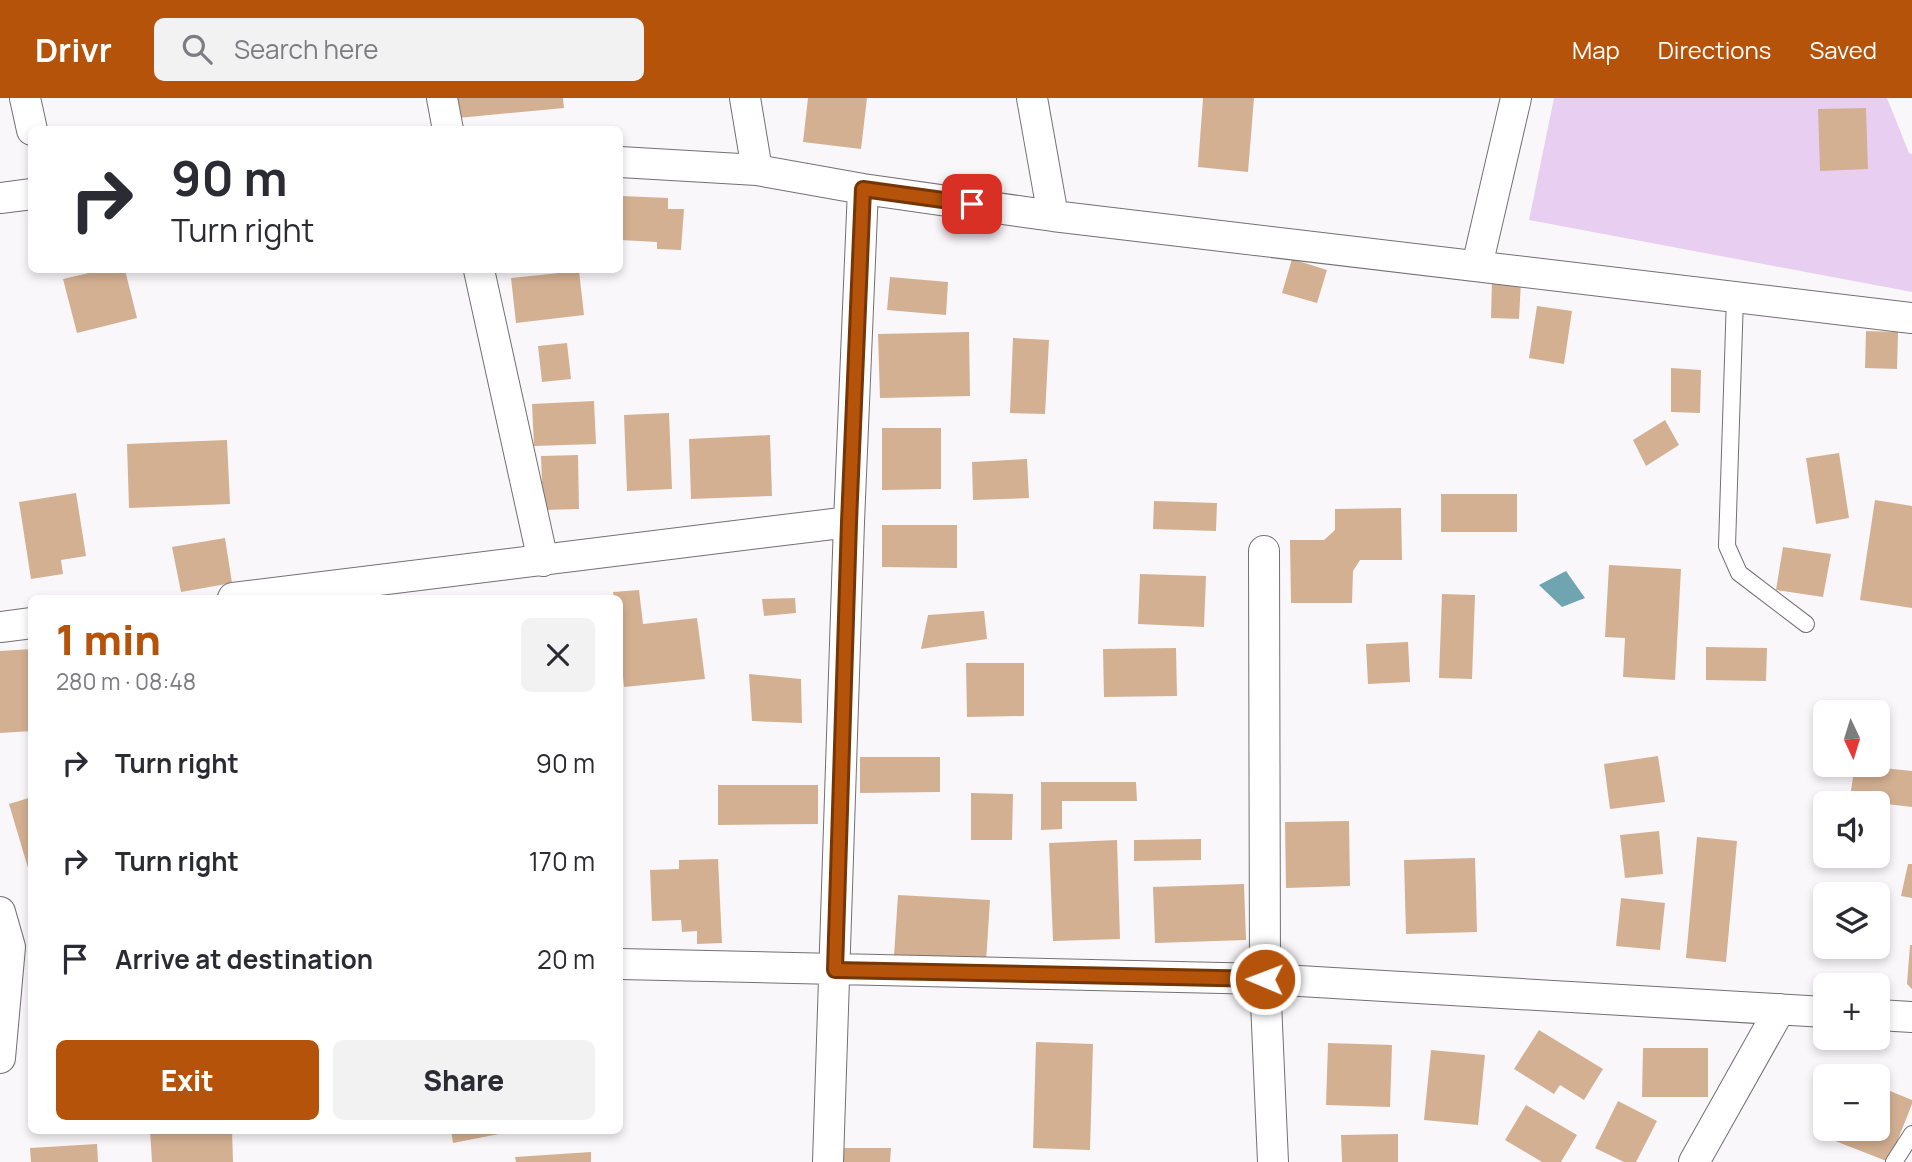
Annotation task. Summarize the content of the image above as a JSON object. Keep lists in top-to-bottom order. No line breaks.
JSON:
{"north":"bottom","page":{"header":"Drivr","search":"Search here","nav":["Map","Directions","Saved"],"turn":["90 m","Turn right"],"heading":["1 min","280 m · 08:48"],"map_buttons":["+","−"],"list":[{"name":"Turn right","value":"90 m"},{"name":"Turn right","value":"170 m"},{"name":"Arrive at destination","value":"20 m"}],"buttons":["Exit","Share"]}}
